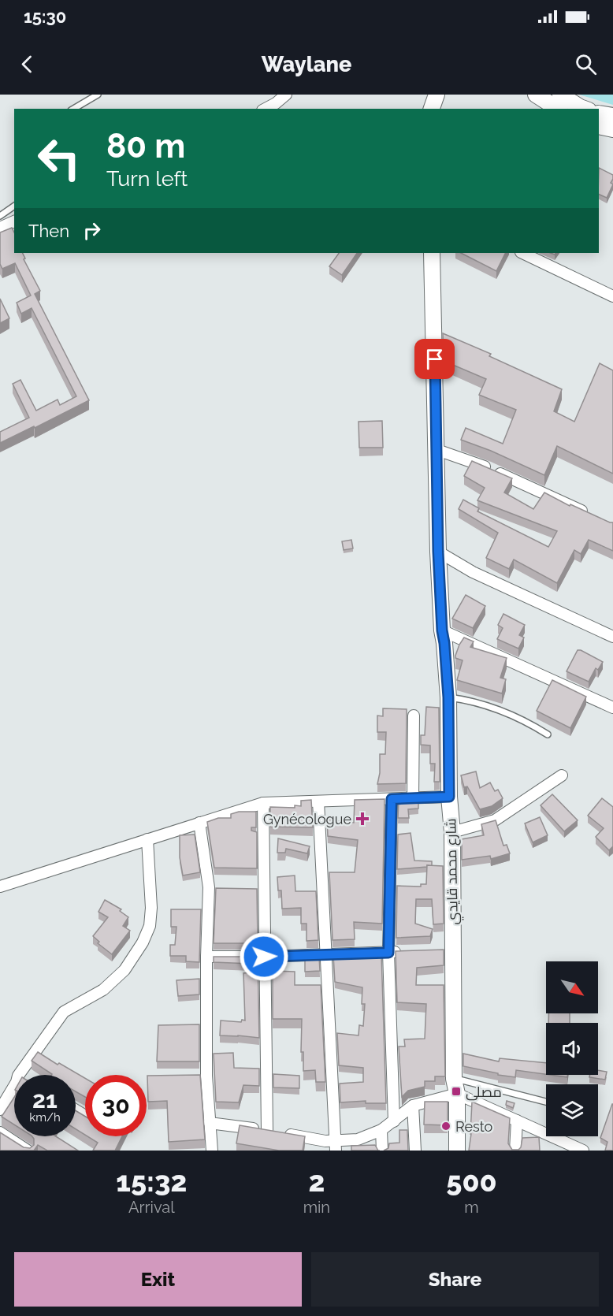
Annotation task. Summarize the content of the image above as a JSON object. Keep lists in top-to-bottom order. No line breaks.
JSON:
{"streets":{"main road":["شارع محمد قايدي"]},"places":{"health":["Gynécologue"],"transit":["مصلى"],"other":["Resto"]},"north":"bottom right","page":{"status":"15:30","header":"Waylane","turn":["80 m","Turn left"],"then":"Then","speed":"21 km/h","limit":"30","eta":["15:32","Arrival","2","min","500","m"],"buttons":["Exit","Share"]}}
